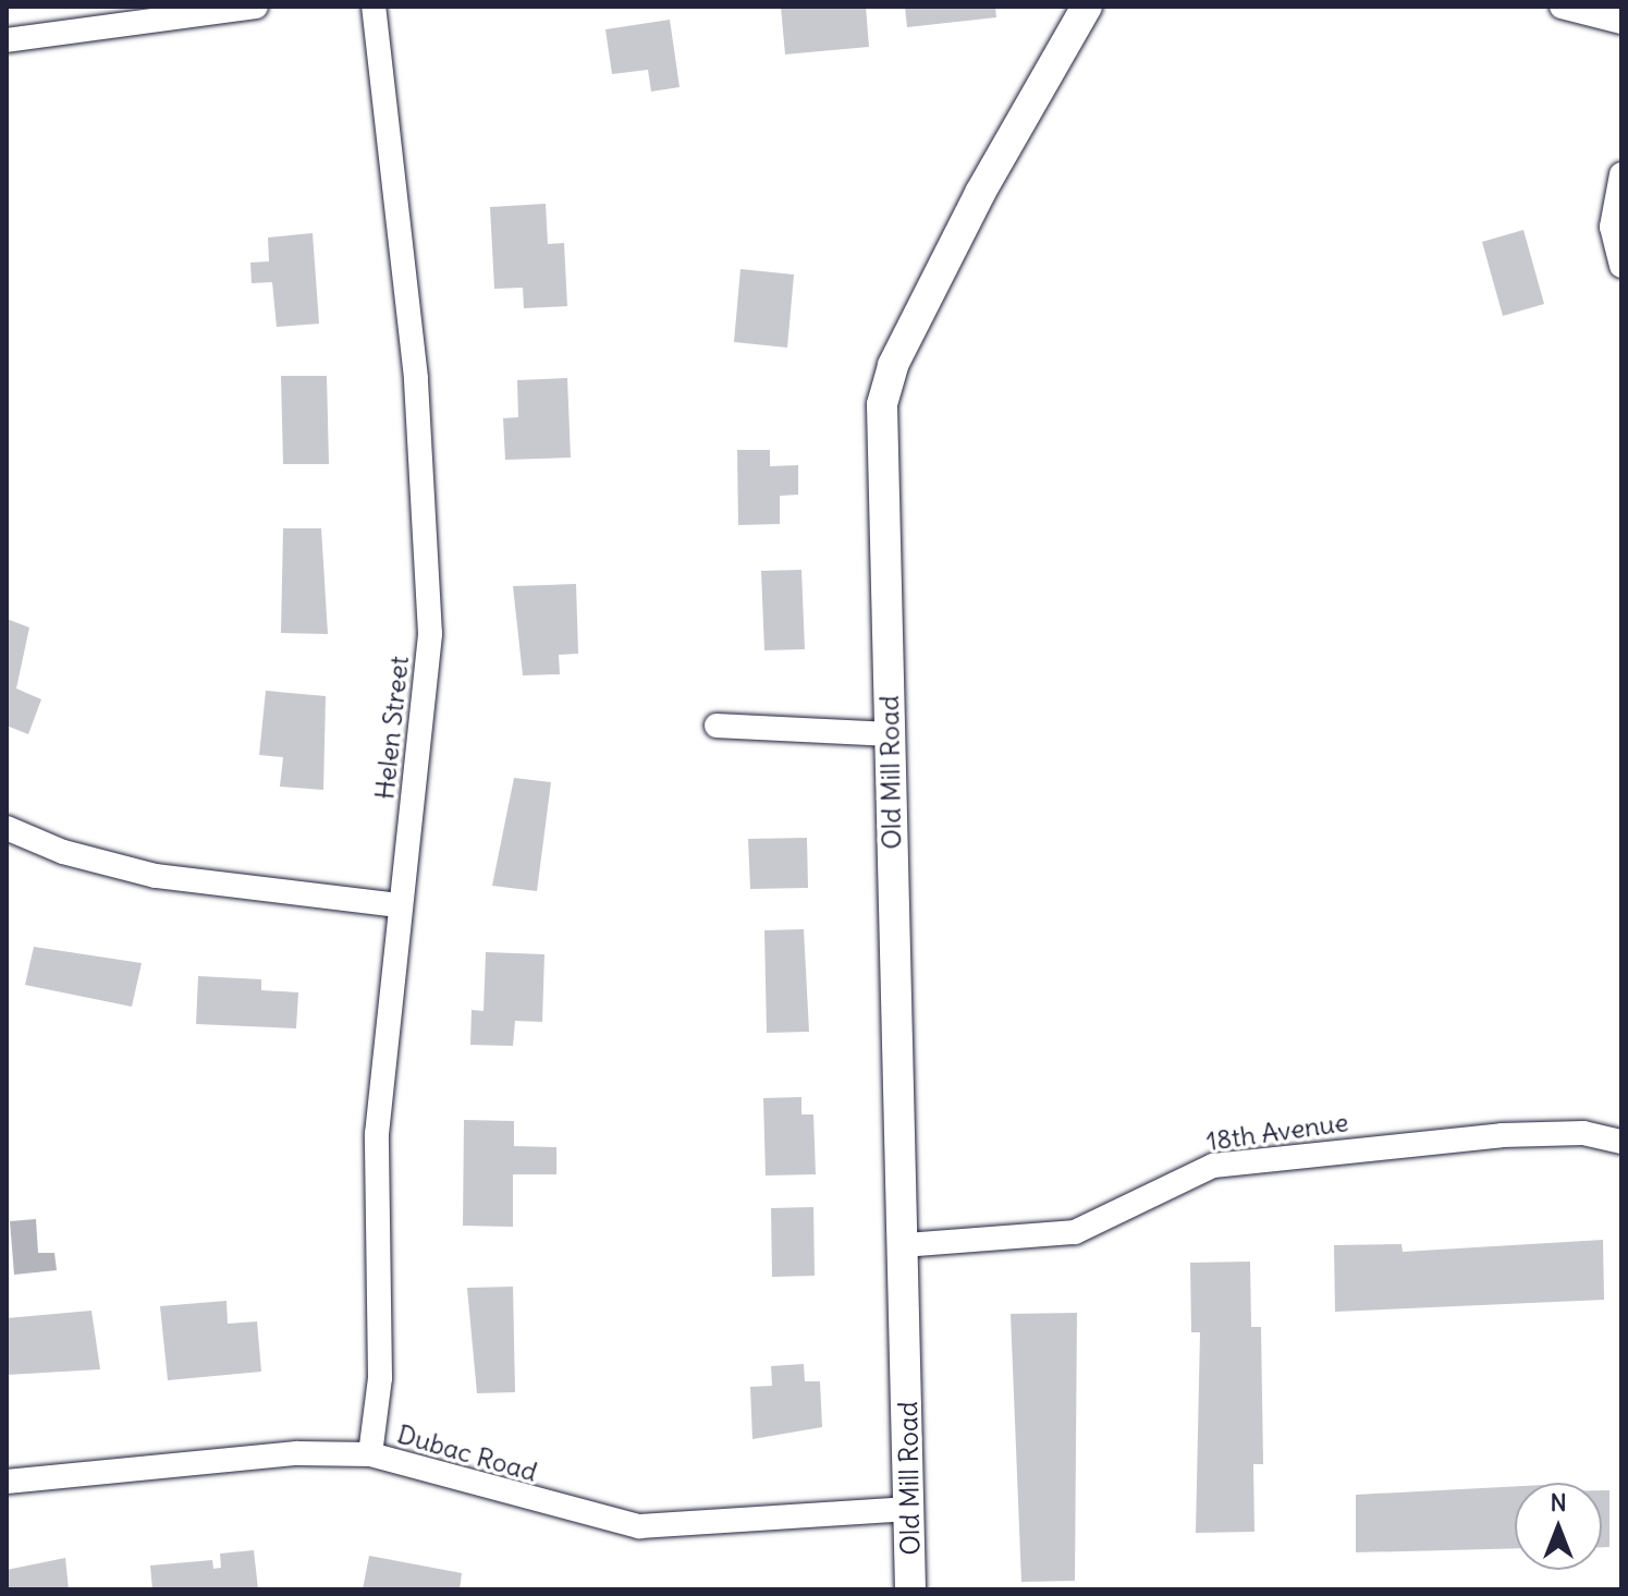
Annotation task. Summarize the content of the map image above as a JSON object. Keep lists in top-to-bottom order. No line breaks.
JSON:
{"streets":{"street":["Helen Street","Old Mill Road","18th Avenue","Dubac Road"]},"crossings":[["Helen Street","Dubac Road"],["Old Mill Road","18th Avenue"],["Old Mill Road","Dubac Road"]],"north":"top"}
